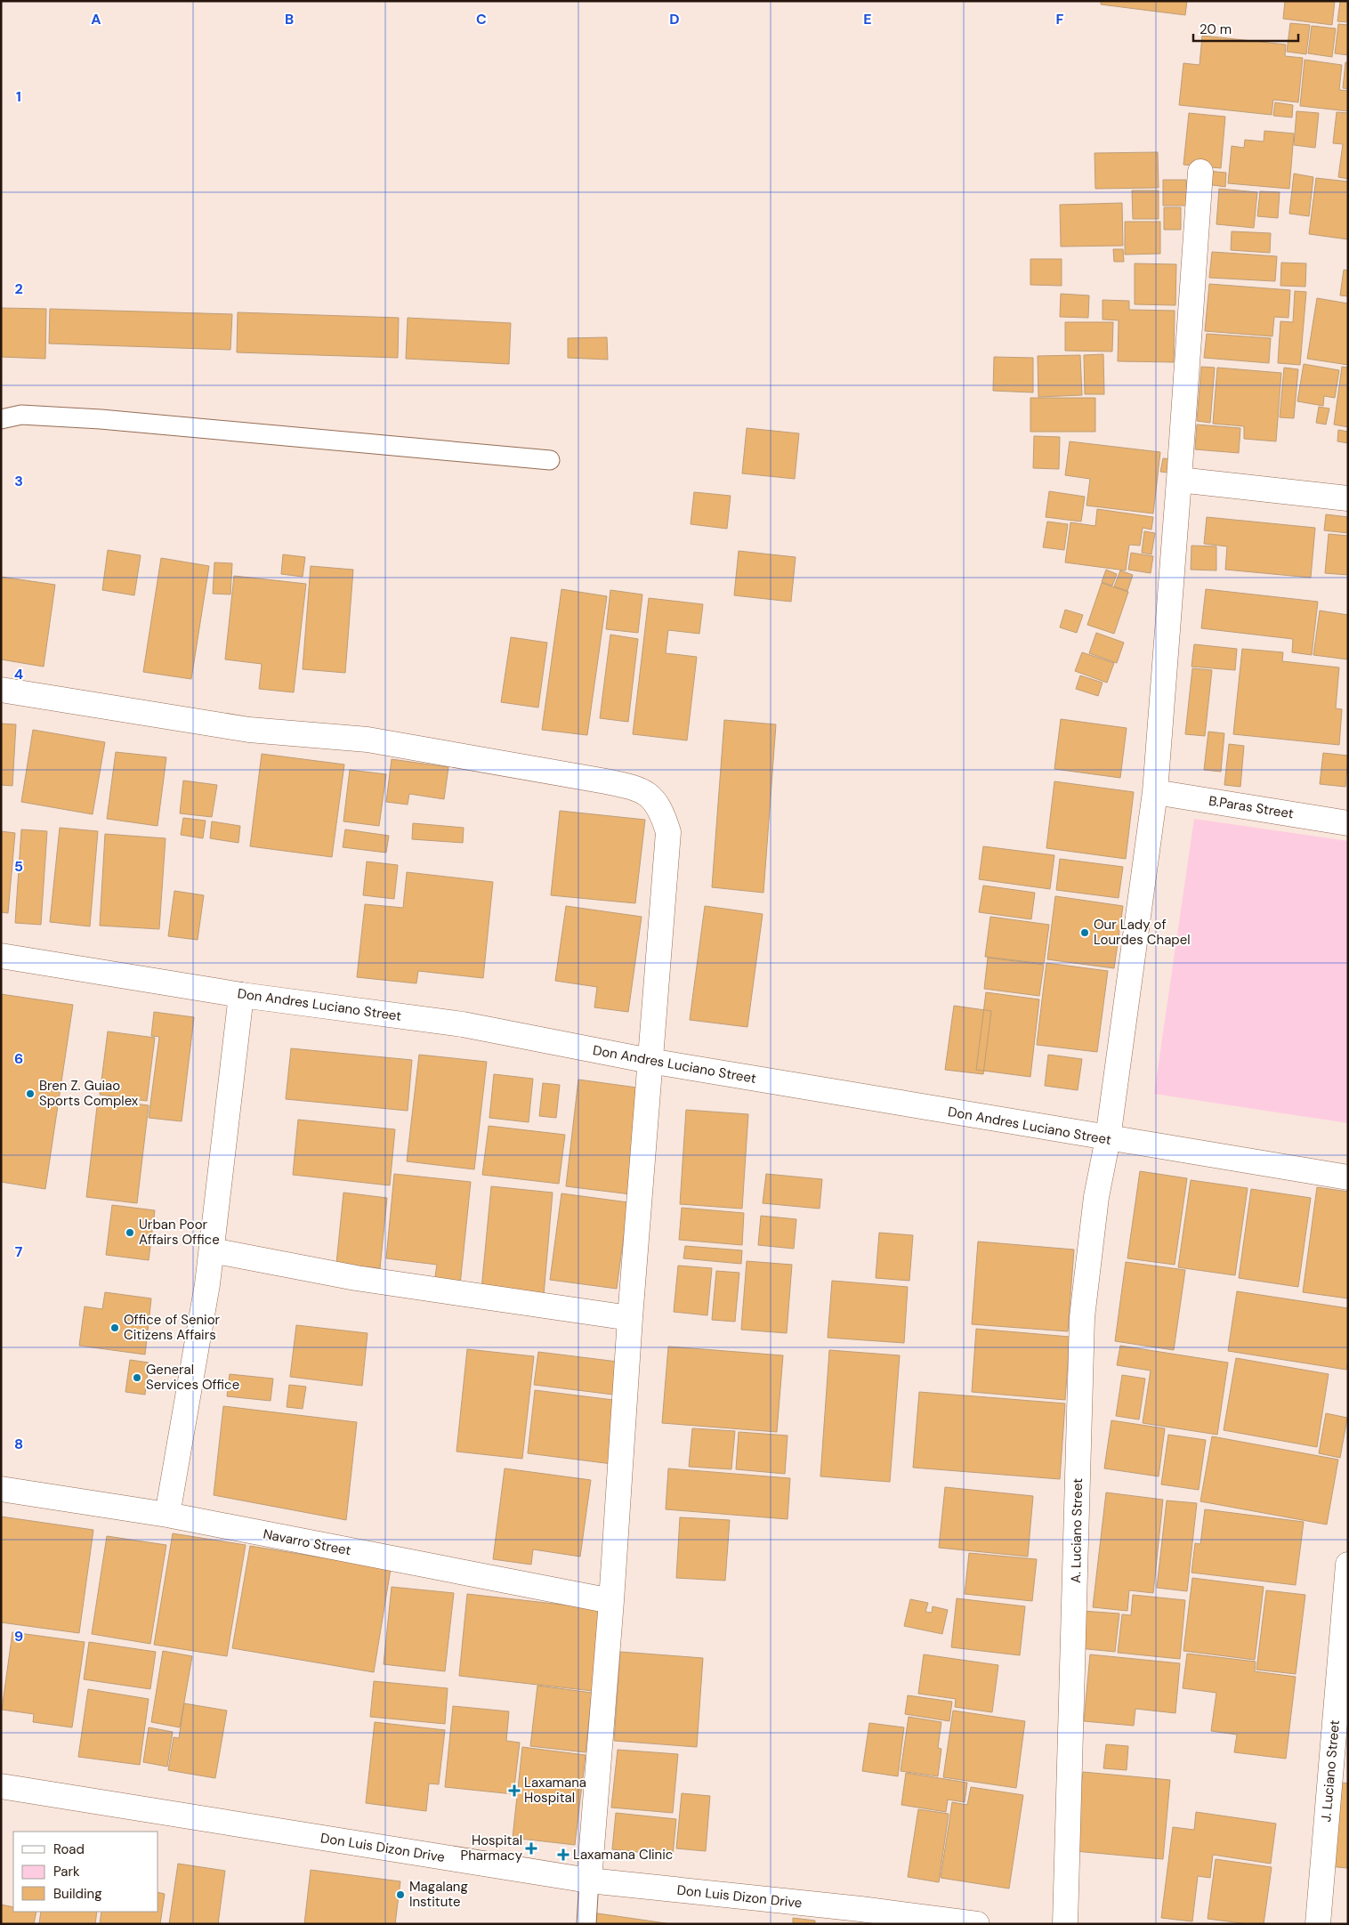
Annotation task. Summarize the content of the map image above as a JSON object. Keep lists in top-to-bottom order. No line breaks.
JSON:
{"streets":{"street":["B.Paras Street","Don Andres Luciano Street","A. Luciano Street","Navarro Street","J. Luciano Street","Don Luis Dizon Drive"]},"crossings":[["B.Paras Street","A. Luciano Street"],["Don Andres Luciano Street","A. Luciano Street"]],"places":{"other":["Our Lady of Lourdes Chapel","Bren Z. Guiao Sports Complex","Urban Poor Affairs Office","Office of Senior Citizens Affairs","General Services Office","Magalang Institute"],"health":["Laxamana Hospital","Hospital Pharmacy","Laxamana Clinic"]},"legend":["Road","Park","Building"],"scale_bar":"20 m","grid":{"columns":["A","B","C","D","E","F"],"rows":["1","2","3","4","5","6","7","8","9"]}}
